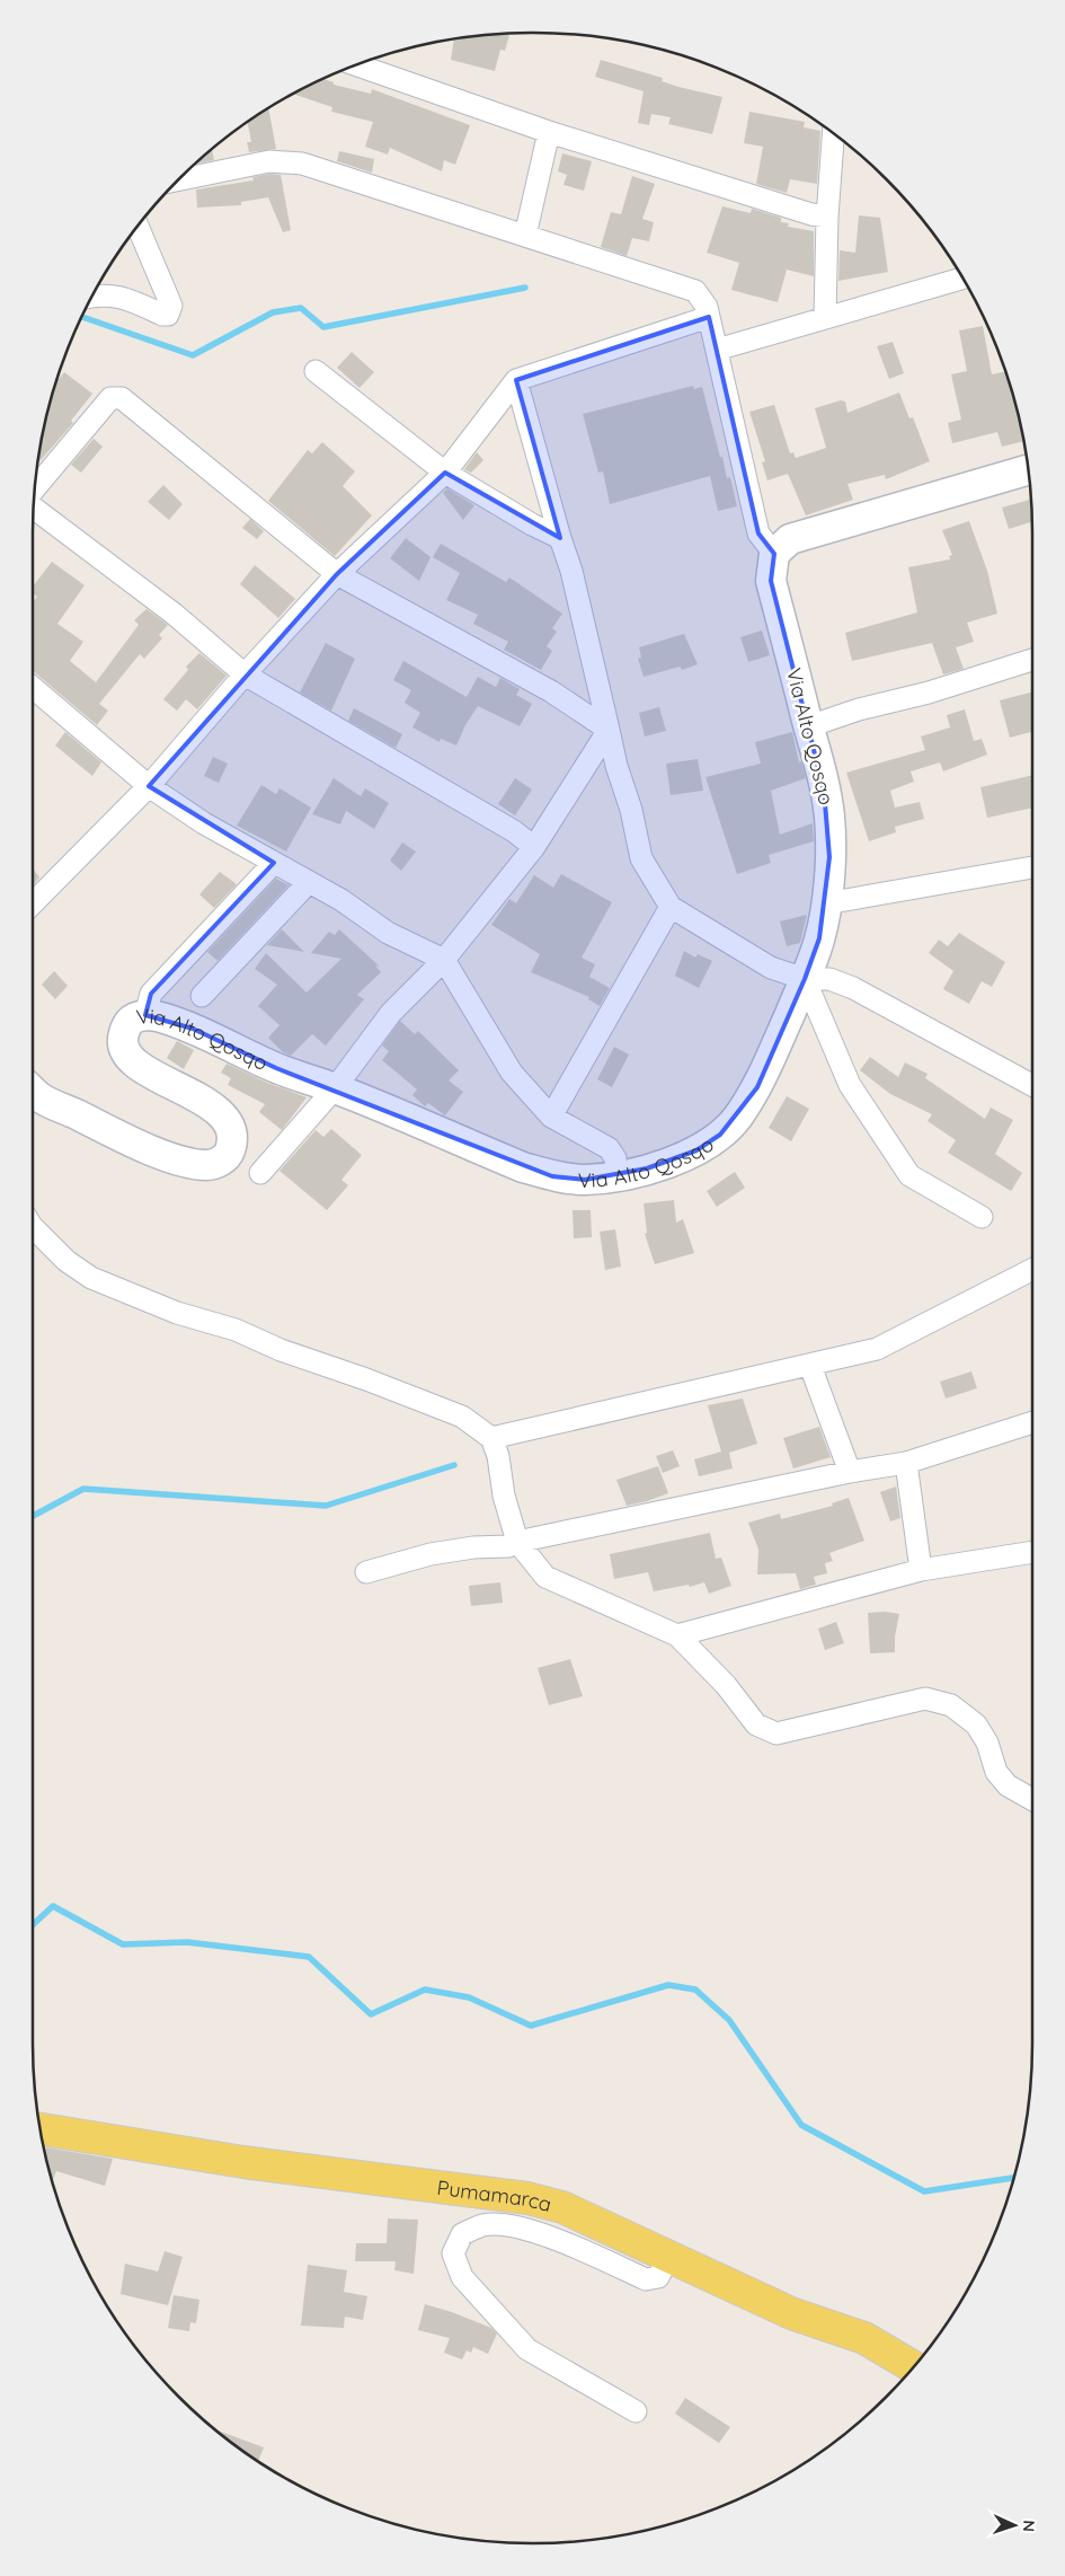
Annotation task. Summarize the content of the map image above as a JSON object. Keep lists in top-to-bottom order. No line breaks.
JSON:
{"streets":{"main road":["Pumamarca"],"street":["Via Alto Qosqo"]},"north":"right"}
